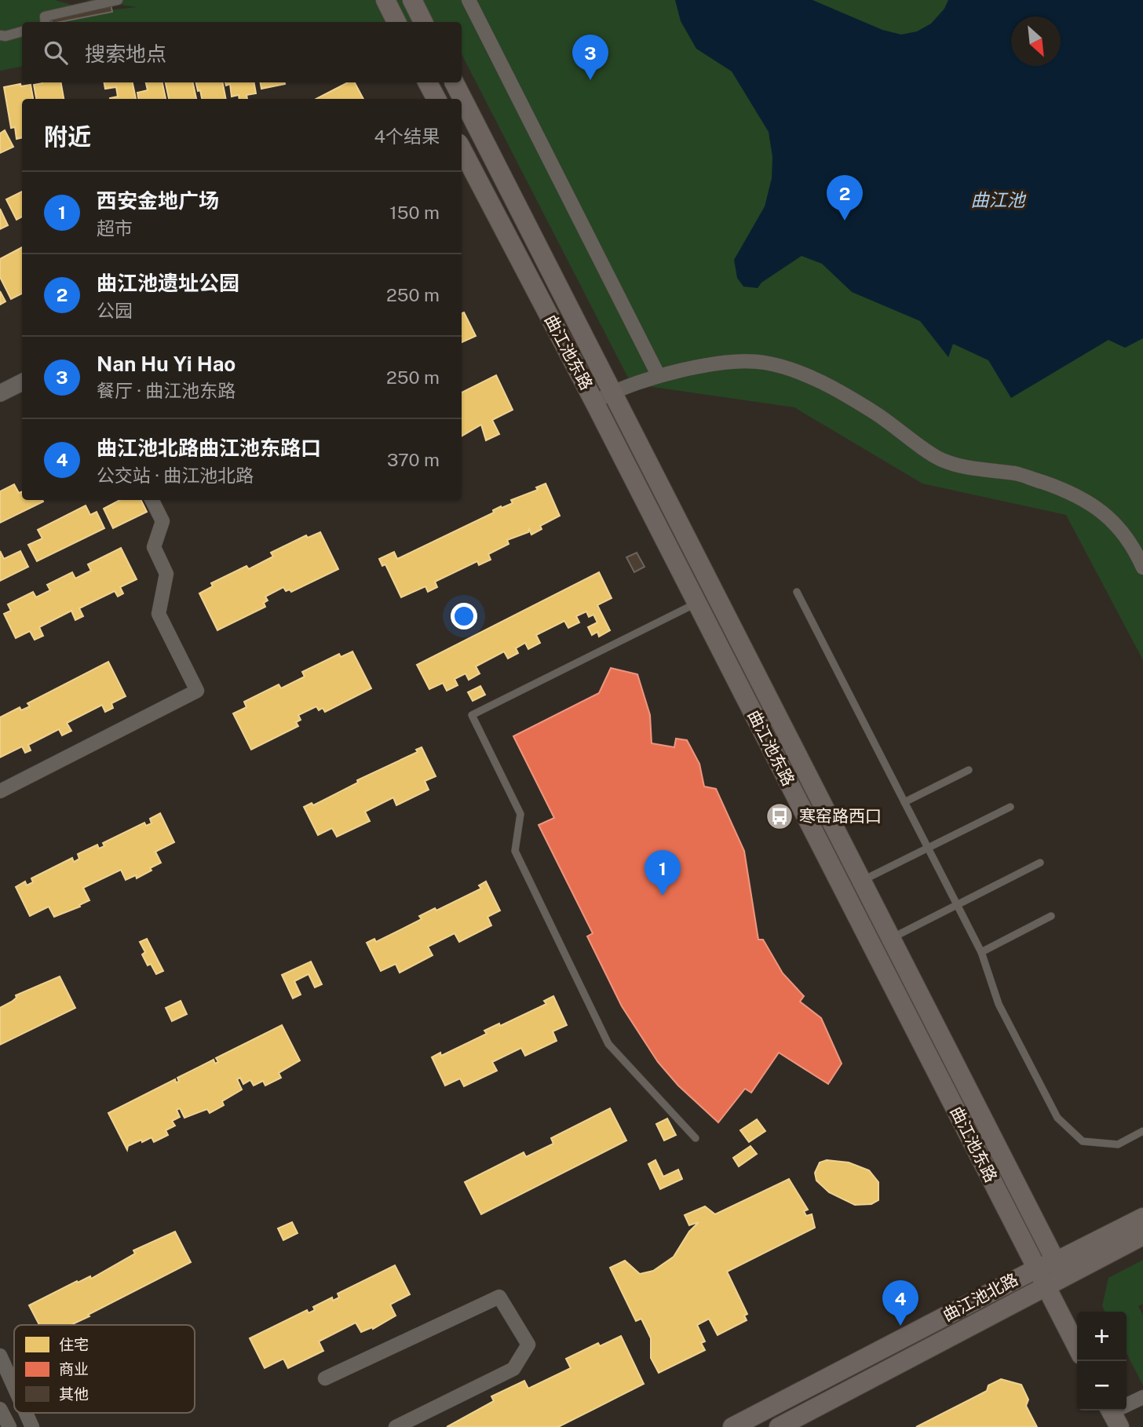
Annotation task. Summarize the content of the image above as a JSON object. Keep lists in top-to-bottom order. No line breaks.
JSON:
{"streets":{"main road":["曲江池东路","曲江池北路"]},"crossings":[["曲江池东路","曲江池北路"]],"water":["曲江池"],"places":{"bus stop":["寒窑路西口"]},"legend":["住宅","商业","其他"],"north":"bottom right","page":{"search":"搜索地点","pins":["3","2","1","4"],"heading":["附近","4个结果"],"list":[{"mark":"1","name":"西安金地广场","note":"超市","value":"150 m"},{"mark":"2","name":"曲江池遗址公园","note":"公园","value":"250 m"},{"mark":"3","name":"Nan Hu Yi Hao","note":"餐厅 · 曲江池东路","value":"250 m"},{"mark":"4","name":"曲江池北路曲江池东路口","note":"公交站 · 曲江池北路","value":"370 m"}],"map_buttons":["+","−"]}}
